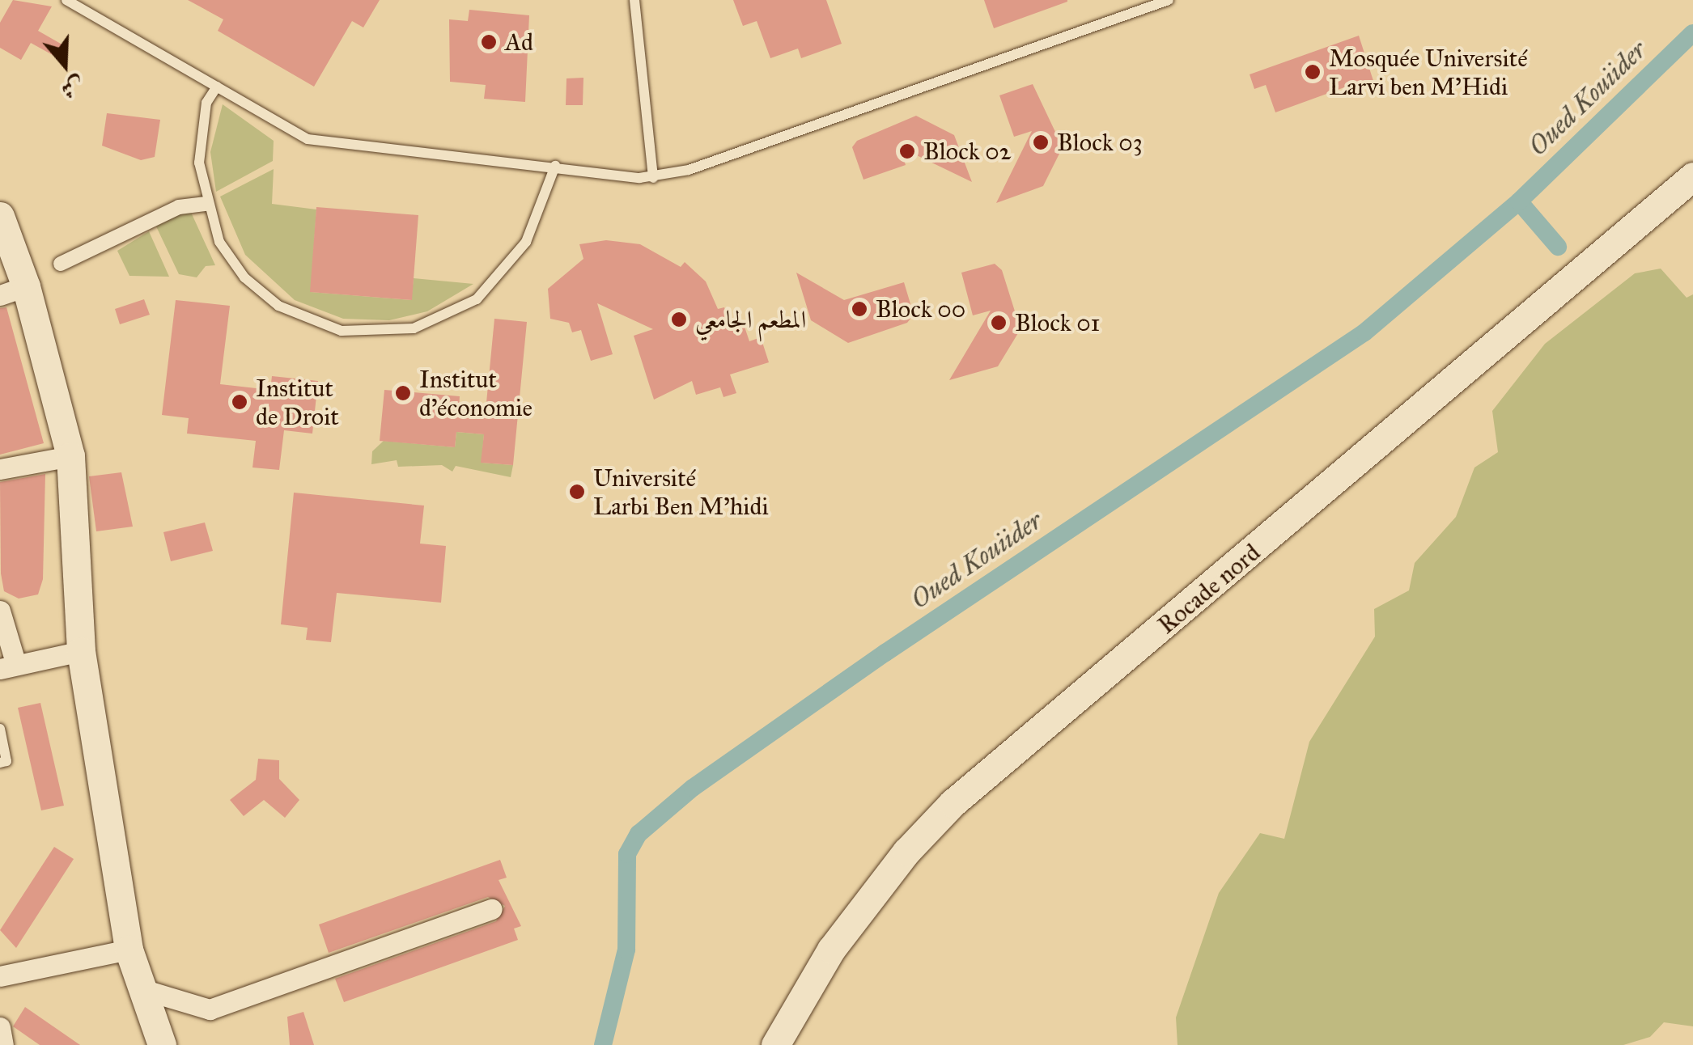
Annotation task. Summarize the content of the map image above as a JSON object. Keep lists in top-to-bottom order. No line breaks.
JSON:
{"streets":{"main road":["Rocade nord"]},"water":["Oued Kouiider"],"places":["Ad","Mosquée Université Larvi ben M'Hidi","Block 03","Block 02","Block 00","المطعم الجامعي","Block 01","Institut d'économie","Institut de Droit","Université Larbi Ben M'hidi"],"north":"bottom"}
